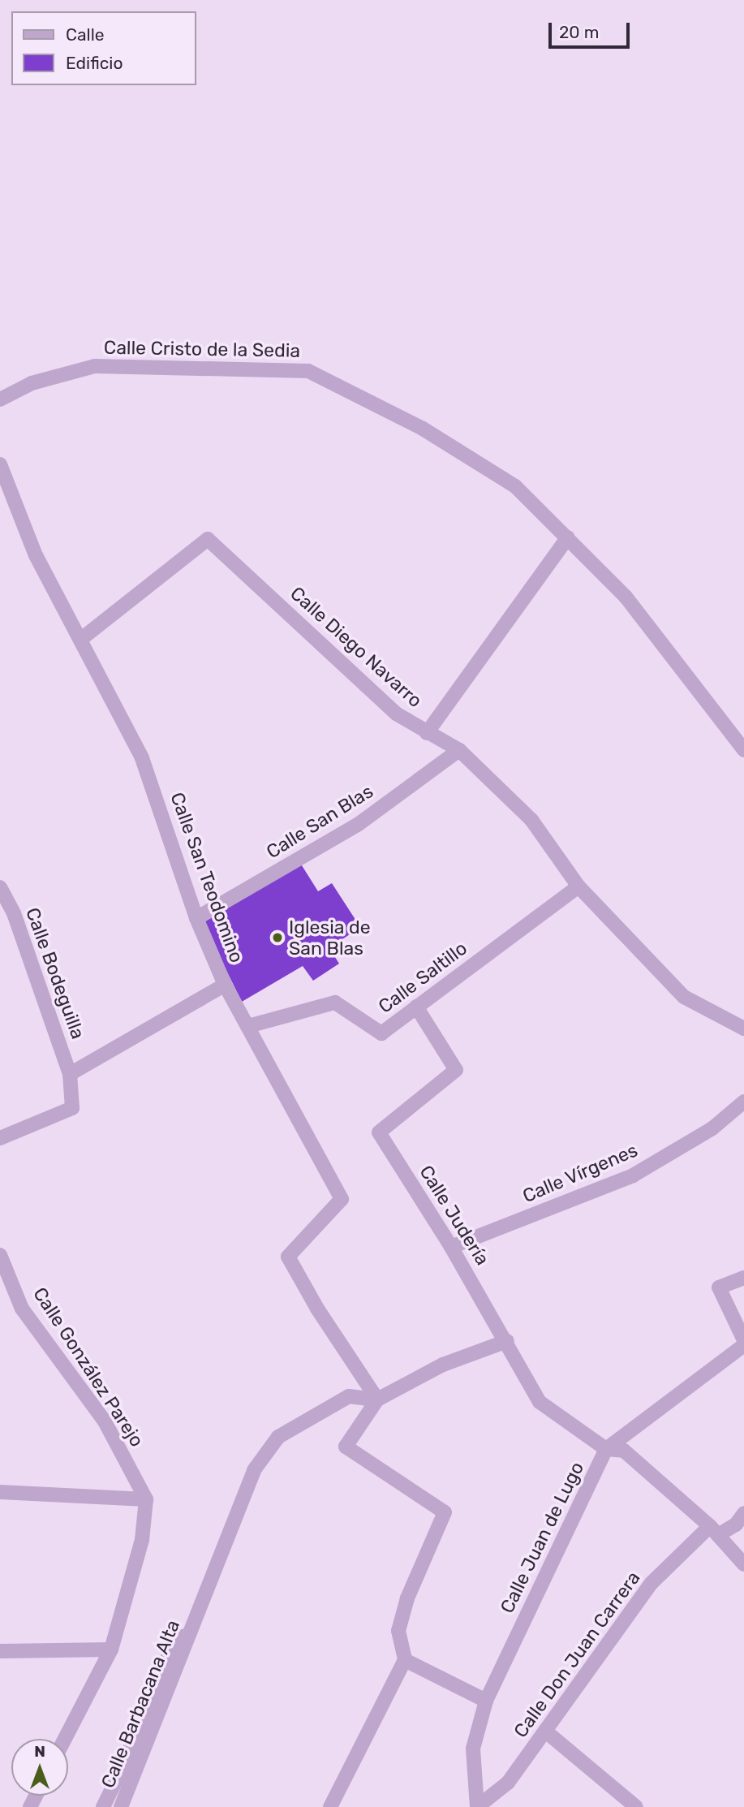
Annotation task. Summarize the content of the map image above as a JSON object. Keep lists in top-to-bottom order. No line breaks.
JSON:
{"streets":{"street":["Calle Cristo de la Sedia","Calle Diego Navarro","Calle San Blas","Calle San Teodomino","Calle Bodeguilla","Calle Saltillo","Calle Vírgenes","Calle Judería","Calle González Parejo","Calle Juan de Lugo","Calle Don Juan Carrera","Calle Barbacana Alta"]},"crossings":[["Calle Diego Navarro","Calle San Blas"],["Calle Diego Navarro","Calle San Teodomino"],["Calle Diego Navarro","Calle Saltillo"],["Calle San Blas","Calle San Teodomino"],["Calle San Teodomino","Calle Bodeguilla"],["Calle San Teodomino","Calle Saltillo"],["Calle San Teodomino","Calle Barbacana Alta"],["Calle Saltillo","Calle Judería"],["Calle Vírgenes","Calle Judería"],["Calle Judería","Calle Juan de Lugo"],["Calle Judería","Calle Don Juan Carrera"],["Calle Juan de Lugo","Calle Don Juan Carrera"]],"places":["Iglesia de San Blas"],"legend":["Calle","Edificio"],"scale_bar":"20 m","north":"top"}
